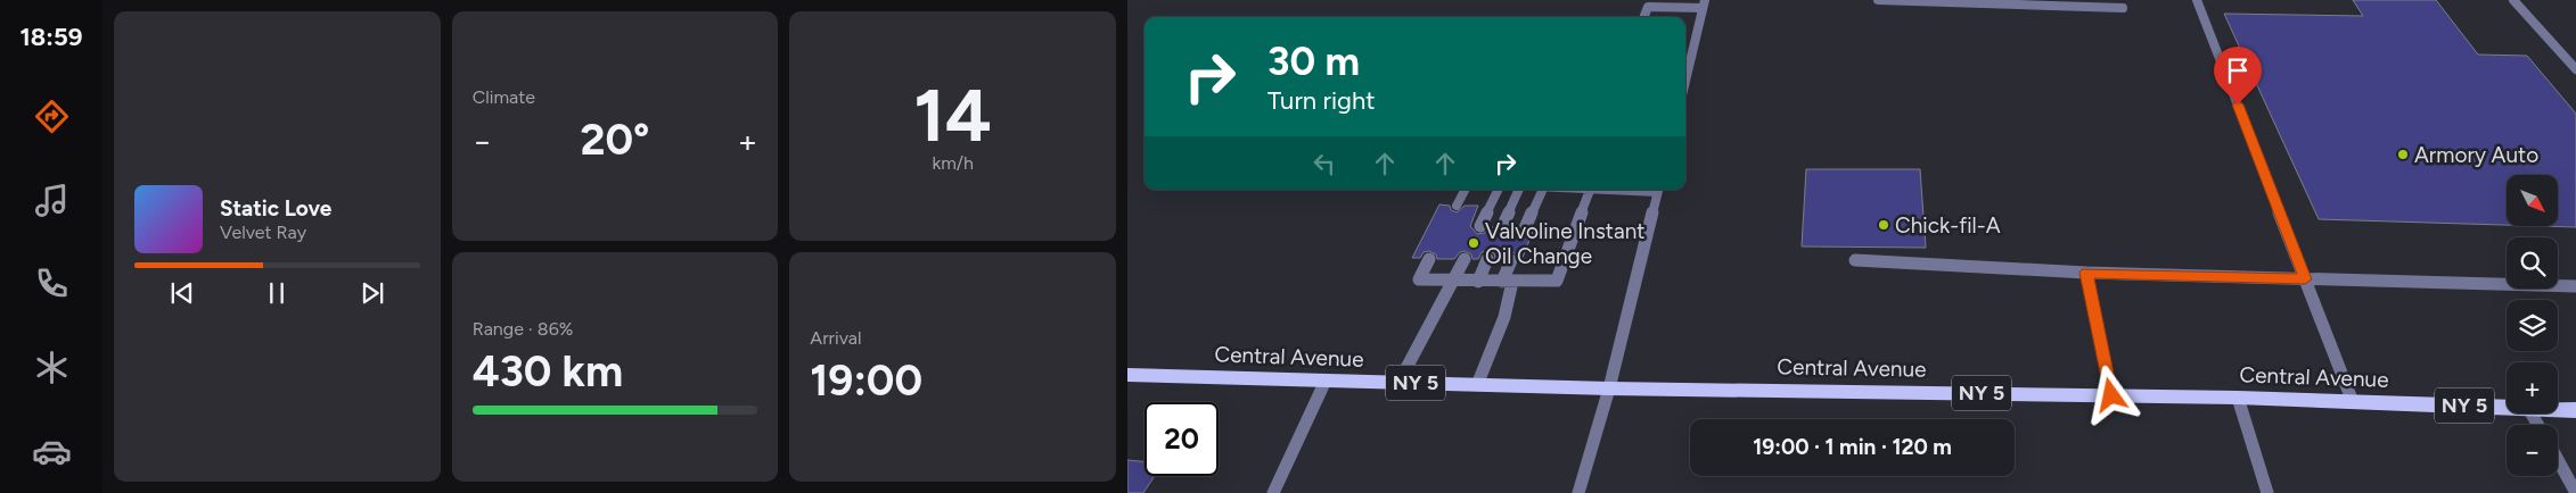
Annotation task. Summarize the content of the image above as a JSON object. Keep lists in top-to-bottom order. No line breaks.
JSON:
{"streets":{"main road":["Central Avenue","NY 5"]},"places":["Armory Auto","Chick-fil-A","Valvoline Instant Oil Change"],"north":"bottom right","page":{"tabs":"18:59","tile":["Climate",["14","km/h"],["Range · 86%","430 km"],["Arrival","19:00"]],"turn":["30 m","Turn right"],"heat":["−","20°","+"],"map_buttons":["+","−"],"song":["Static Love","Velvet Ray"],"limit":"20","trip":"19:00 · 1 min · 120 m"}}
